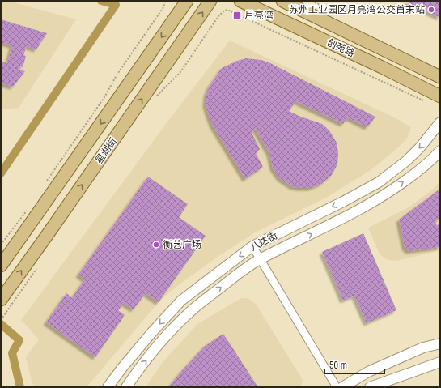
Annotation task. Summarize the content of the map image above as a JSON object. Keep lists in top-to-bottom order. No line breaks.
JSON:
{"streets":{"main road":["创苑路","星湖街"],"street":["八达街"]},"places":{"other":["苏州工业园区月亮湾公交首末站","衡艺广场"],"transit":["月亮湾"]},"scale_bar":"50 m"}
